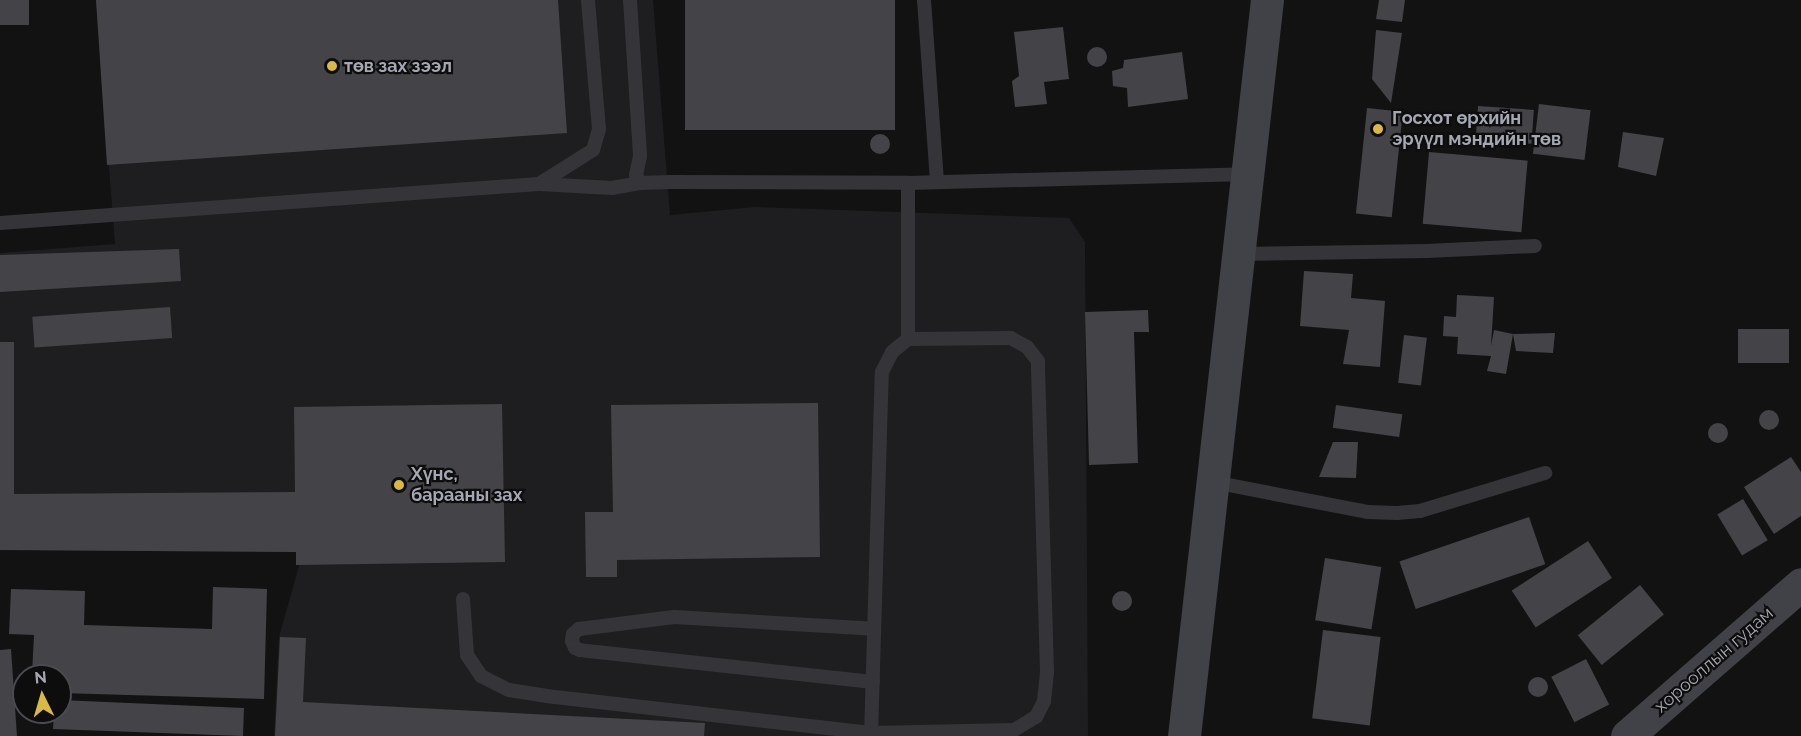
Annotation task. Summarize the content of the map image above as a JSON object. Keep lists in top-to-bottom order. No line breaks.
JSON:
{"streets":{"street":["хорооллын гудам"]},"places":["төв зах зээл","Госхот өрхийн эрүүл мэндийн төв","Хүнс, барааны зах"],"north":"top"}
